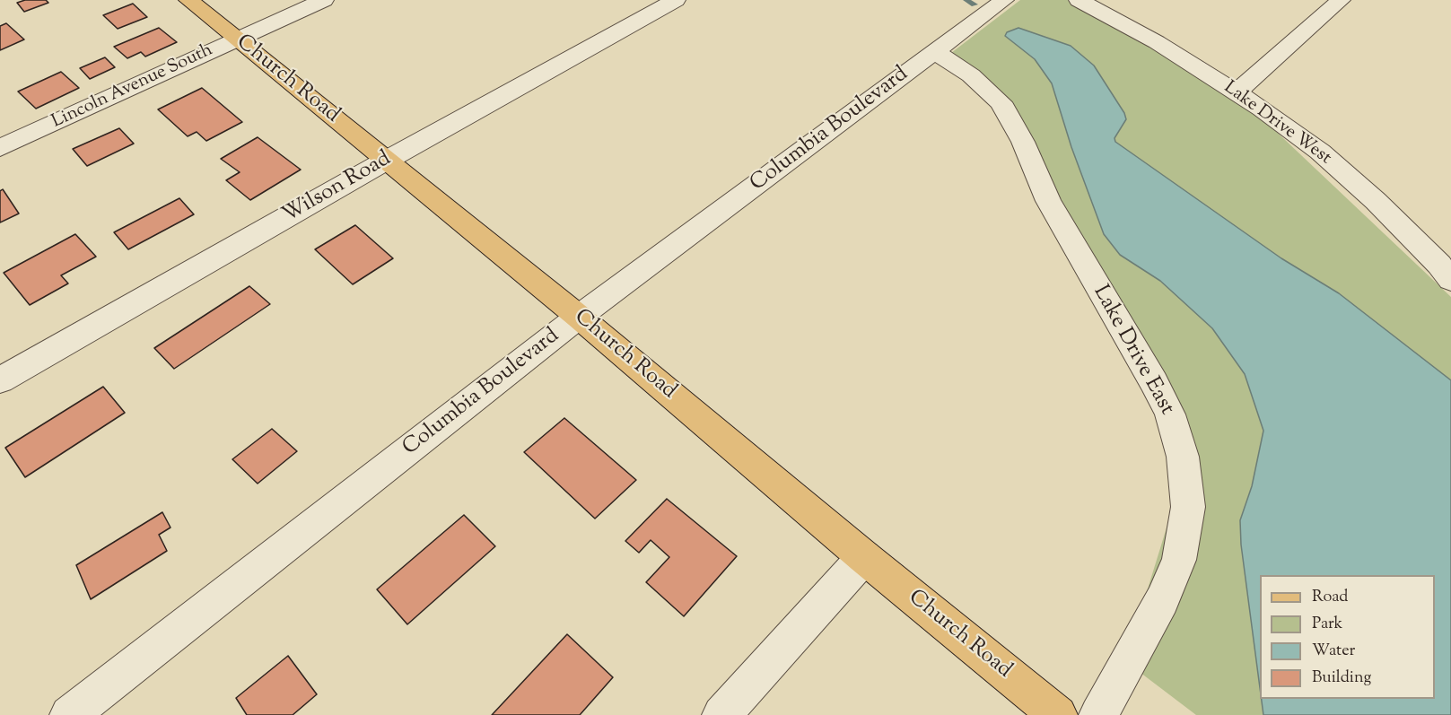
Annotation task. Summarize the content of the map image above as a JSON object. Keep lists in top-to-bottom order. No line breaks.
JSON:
{"streets":{"main road":["Church Road"],"street":["Lincoln Avenue South","Lake Drive West","Columbia Boulevard","Wilson Road","Lake Drive East"]},"crossings":[["Church Road","Lincoln Avenue South"],["Church Road","Columbia Boulevard"],["Church Road","Wilson Road"],["Columbia Boulevard","Lake Drive East"]],"legend":["Road","Park","Water","Building"]}
